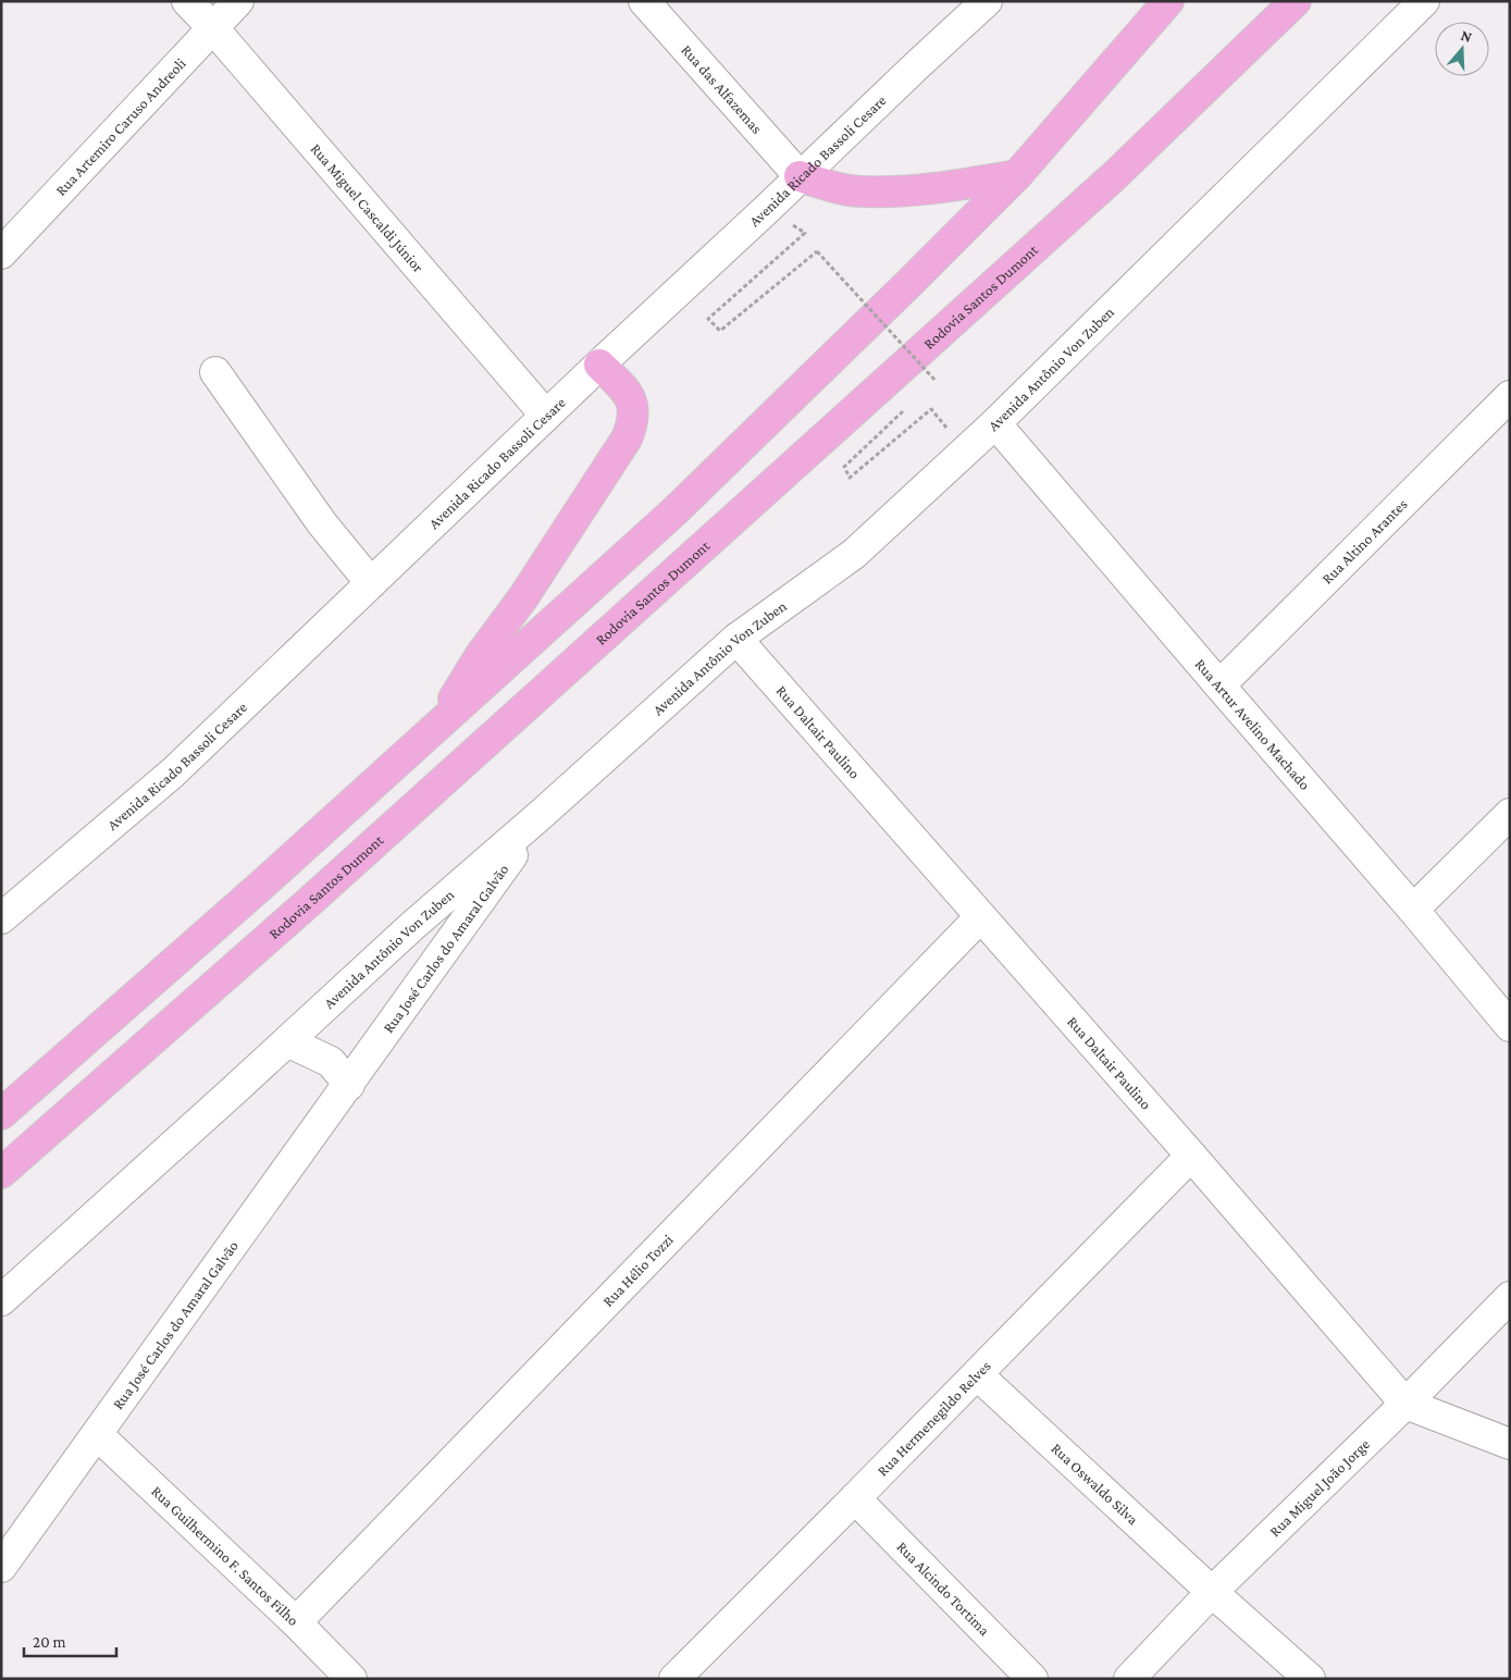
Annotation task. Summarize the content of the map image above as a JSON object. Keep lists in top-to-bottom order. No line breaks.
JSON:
{"streets":{"highway":["Rodovia Santos Dumont"],"street":["Rua das Alfazemas","Rua Artemiro Caruso Andreoli","Avenida Ricado Bassoli Cesare","Rua Miguel Cascaldi Júnior","Avenida Antônio Von Zuben","Rua Altino Arantes","Rua Artur Avelino Machado","Rua Daltair Paulino","Rua José Carlos do Amaral Galvão","Rua Hélio Tozzi","Rua Hermenegildo Relves","Rua Oswaldo Silva","Rua Miguel João Jorge","Rua Guilhermino F. Santos Filho","Rua Alcindo Tortima"]},"crossings":[["Rua das Alfazemas","Avenida Ricado Bassoli Cesare"],["Rua Artemiro Caruso Andreoli","Rua Miguel Cascaldi Júnior"],["Avenida Ricado Bassoli Cesare","Rua Miguel Cascaldi Júnior"],["Avenida Antônio Von Zuben","Rua Artur Avelino Machado"],["Avenida Antônio Von Zuben","Rua Daltair Paulino"],["Avenida Antônio Von Zuben","Rua José Carlos do Amaral Galvão"],["Rua Altino Arantes","Rua Artur Avelino Machado"],["Rua Daltair Paulino","Rua Hélio Tozzi"],["Rua Daltair Paulino","Rua Hermenegildo Relves"],["Rua Daltair Paulino","Rua Miguel João Jorge"],["Rua José Carlos do Amaral Galvão","Rua Guilhermino F. Santos Filho"],["Rua Hélio Tozzi","Rua Guilhermino F. Santos Filho"],["Rua Hermenegildo Relves","Rua Oswaldo Silva"],["Rua Hermenegildo Relves","Rua Alcindo Tortima"],["Rua Oswaldo Silva","Rua Miguel João Jorge"]],"scale_bar":"20 m","north":"top"}
